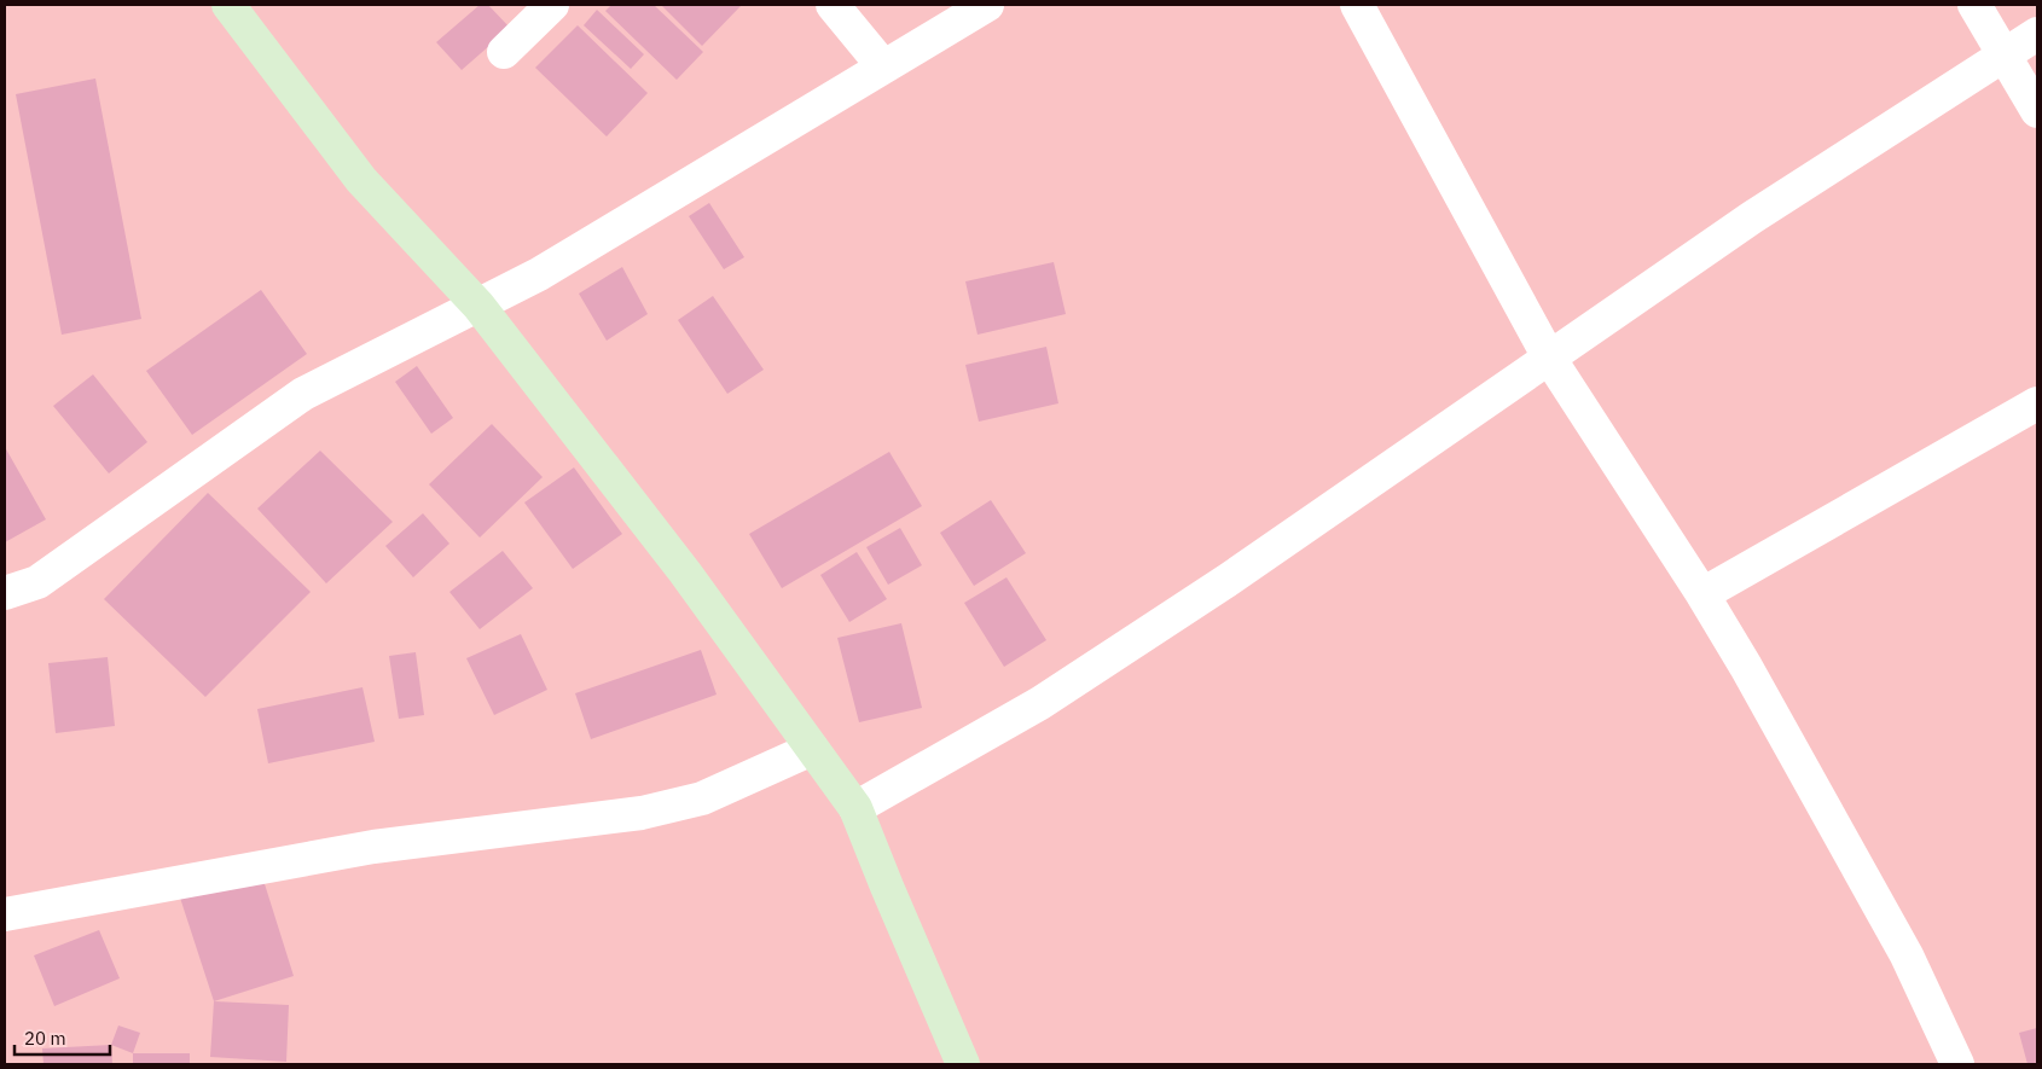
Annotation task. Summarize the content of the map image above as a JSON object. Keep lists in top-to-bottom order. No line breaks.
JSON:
{"scale_bar":"20 m"}
